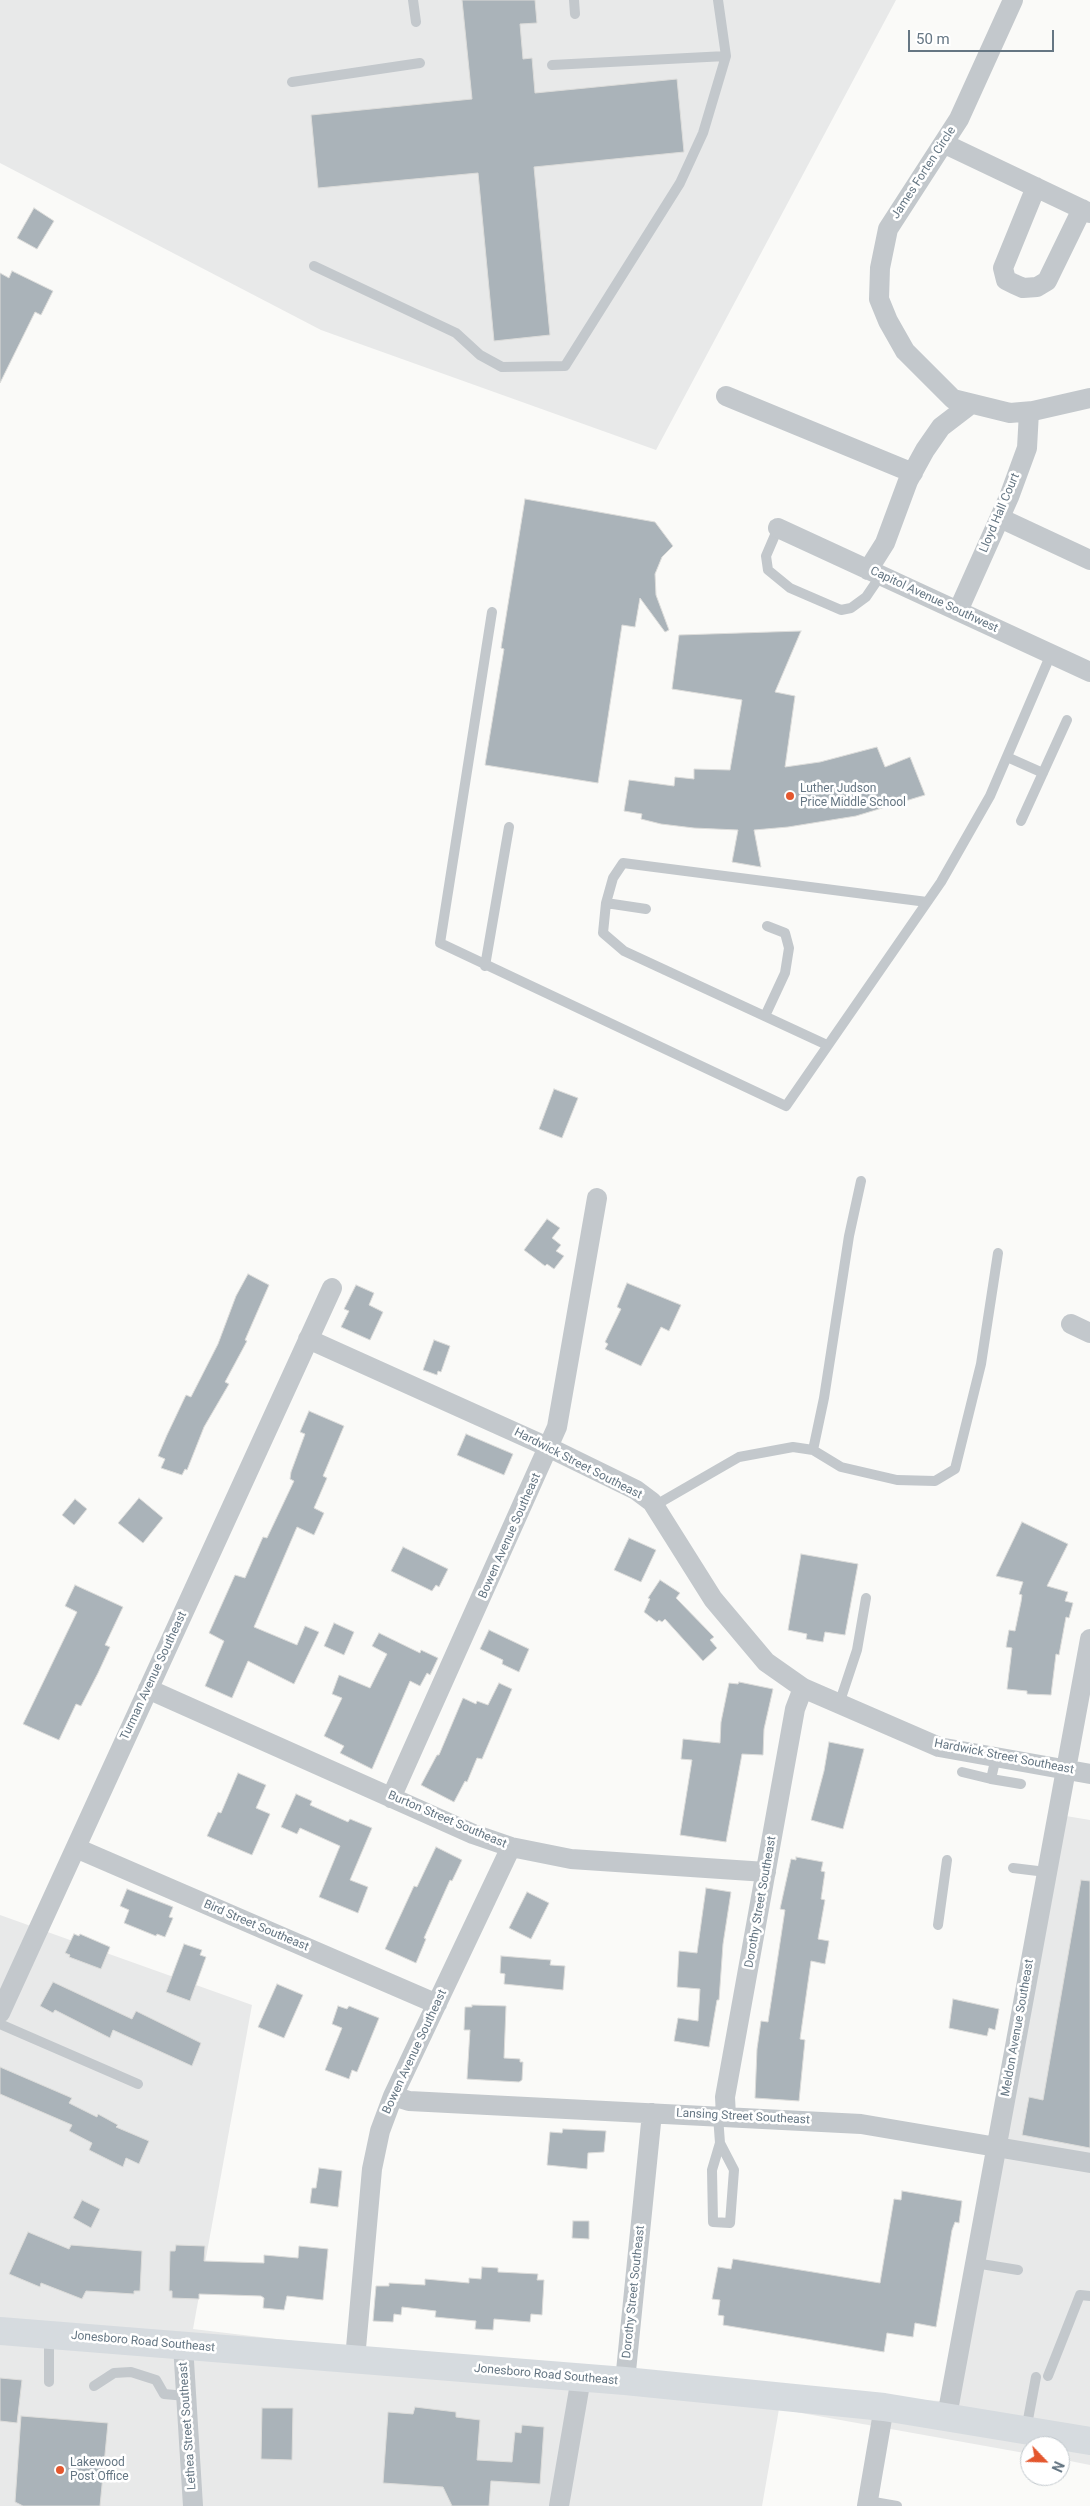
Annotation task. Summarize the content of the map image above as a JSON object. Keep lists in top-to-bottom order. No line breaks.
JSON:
{"streets":{"main road":["Jonesboro Road Southeast"],"street":["James Forten Circle","Lloyd Hall Court","Capitol Avenue Southwest","Hardwick Street Southeast","Bowen Avenue Southeast","Turman Avenue Southeast","Burton Street Southeast","Dorothy Street Southeast","Bird Street Southeast","Meldon Avenue Southeast","Lansing Street Southeast","Lethea Street Southeast"]},"crossings":[["James Forten Circle","Lloyd Hall Court"],["Lloyd Hall Court","Capitol Avenue Southwest"],["Hardwick Street Southeast","Bowen Avenue Southeast"],["Hardwick Street Southeast","Turman Avenue Southeast"],["Hardwick Street Southeast","Dorothy Street Southeast"],["Hardwick Street Southeast","Meldon Avenue Southeast"],["Bowen Avenue Southeast","Burton Street Southeast"],["Bowen Avenue Southeast","Bird Street Southeast"],["Bowen Avenue Southeast","Lansing Street Southeast"],["Bowen Avenue Southeast","Jonesboro Road Southeast"],["Turman Avenue Southeast","Burton Street Southeast"],["Turman Avenue Southeast","Bird Street Southeast"],["Burton Street Southeast","Dorothy Street Southeast"],["Dorothy Street Southeast","Lansing Street Southeast"],["Dorothy Street Southeast","Jonesboro Road Southeast"],["Meldon Avenue Southeast","Lansing Street Southeast"],["Meldon Avenue Southeast","Jonesboro Road Southeast"],["Jonesboro Road Southeast","Lethea Street Southeast"]],"places":["Luther Judson Price Middle School","Lakewood Post Office"],"scale_bar":"50 m","north":"bottom right"}
